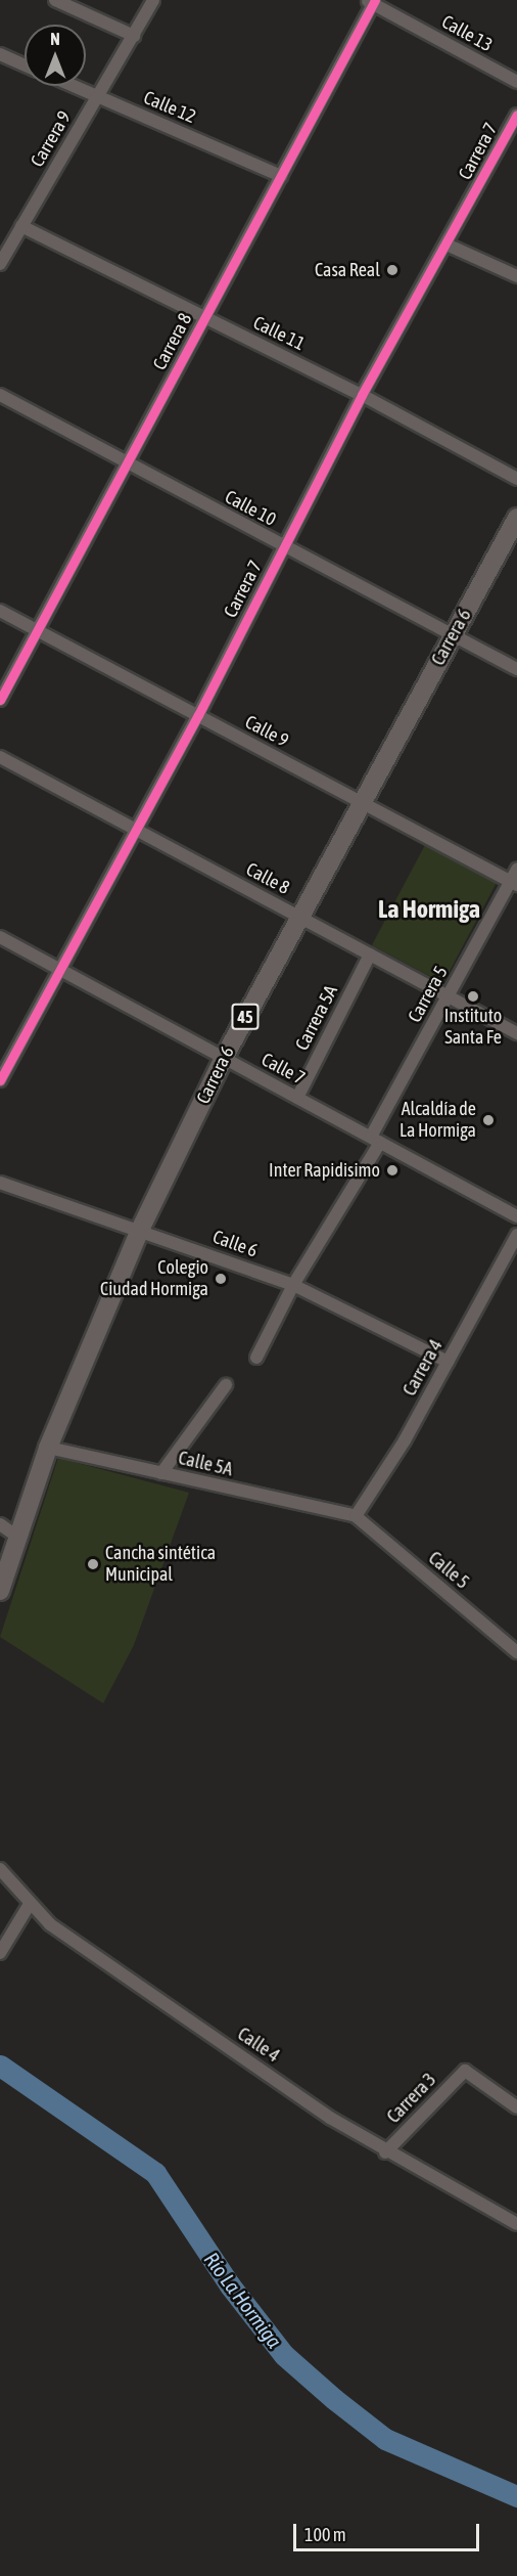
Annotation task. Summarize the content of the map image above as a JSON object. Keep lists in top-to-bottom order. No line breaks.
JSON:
{"streets":{"main road":["Carrera 6","45"],"street":["Calle 13","Calle 12","Carrera 9","Carrera 7","Calle 11","Carrera 8","Calle 10","Calle 9","Calle 8","Carrera 5","Carrera 5A","Calle 7","Calle 6","Carrera 4","Calle 5A","Calle 5","Calle 4","Carrera 3"]},"crossings":[["Calle 13","Carrera 8"],["Calle 12","Carrera 9"],["Calle 12","Carrera 8"],["Carrera 9","Calle 11"],["Carrera 7","Calle 11"],["Carrera 7","Calle 10"],["Carrera 7","Calle 9"],["Carrera 7","Calle 8"],["Carrera 7","Calle 7"],["Calle 11","Carrera 8"],["Carrera 8","Calle 10"],["Carrera 8","Calle 9"],["Calle 10","Carrera 6"],["Carrera 6","Calle 9"],["Carrera 6","Calle 8"],["Carrera 6","Calle 7"],["Carrera 6","Calle 6"],["Carrera 6","Calle 5A"],["Calle 9","Carrera 5"],["Calle 8","Carrera 5"],["Calle 8","Carrera 5A"],["Carrera 5","Calle 7"],["Carrera 5","Calle 6"],["Carrera 5A","Calle 7"],["Calle 6","Carrera 4"],["Carrera 4","Calle 5A"],["Carrera 4","Calle 5"],["Calle 5A","Calle 5"],["Calle 4","Carrera 3"]],"districts":["La Hormiga"],"water":["Río La Hormiga"],"places":["Casa Real","Instituto Santa Fe","Alcaldía de La Hormiga","Inter Rapidisimo","Colegio Ciudad Hormiga","Cancha sintética Municipal"],"scale_bar":"100 m","north":"top"}
